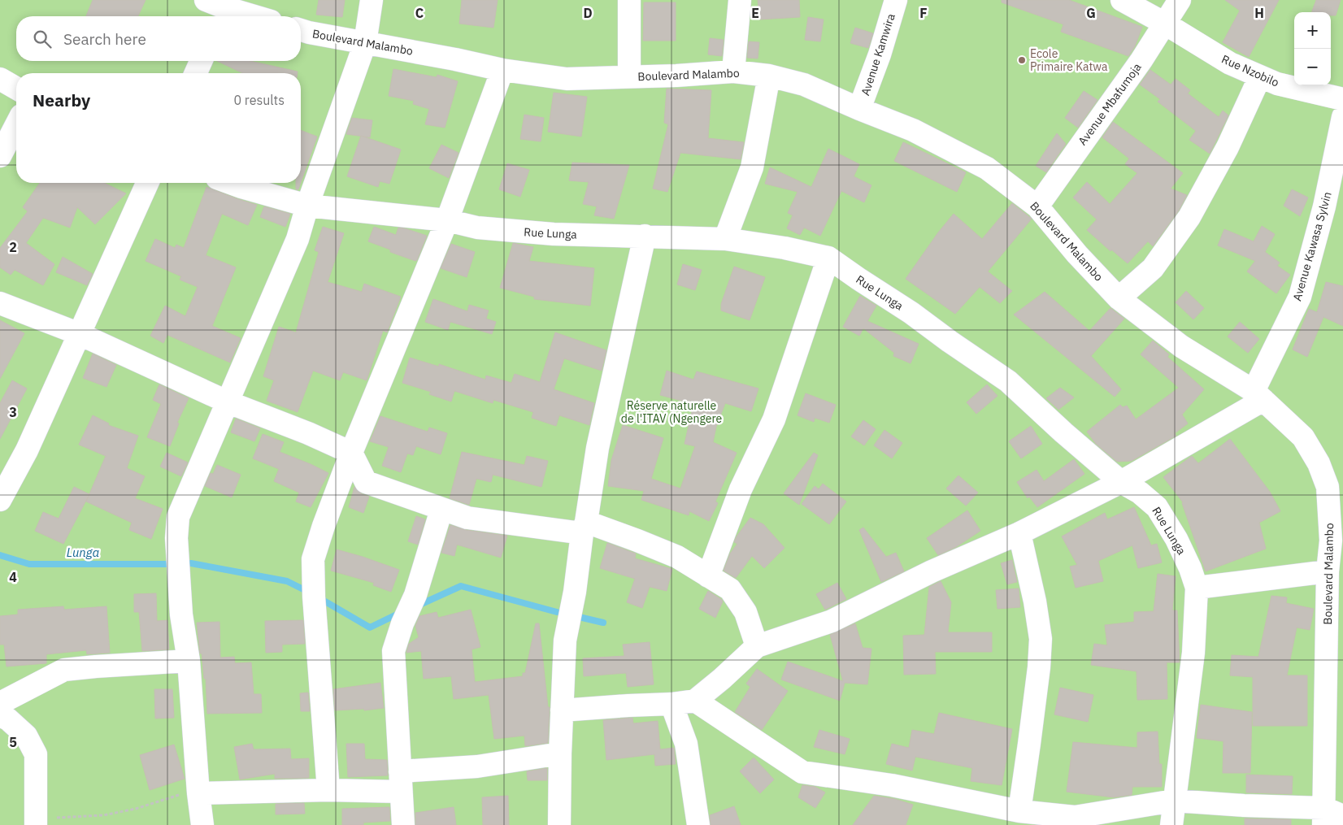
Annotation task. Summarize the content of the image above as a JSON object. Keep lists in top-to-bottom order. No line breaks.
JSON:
{"streets":{"street":["Boulevard Malambo","Avenue Kamwira","Rue Nzobilo","Avenue Mbafumoja","Rue Lunga","Avenue Kawasa Sylvin"]},"crossings":[["Boulevard Malambo","Avenue Kamwira"],["Boulevard Malambo","Avenue Mbafumoja"],["Boulevard Malambo","Avenue Kawasa Sylvin"],["Rue Nzobilo","Avenue Mbafumoja"]],"water":["Lunga"],"parks":["Réserve naturelle de l'ITAV (Ngengere"],"places":["Ecole Primaire Katwa"],"page":{"map_buttons":["+","−"],"search":"Search here","heading":["Nearby","0 results"]},"grid":{"columns":["C","D","E","F","G","H"],"rows":["2","3","4","5"]}}
